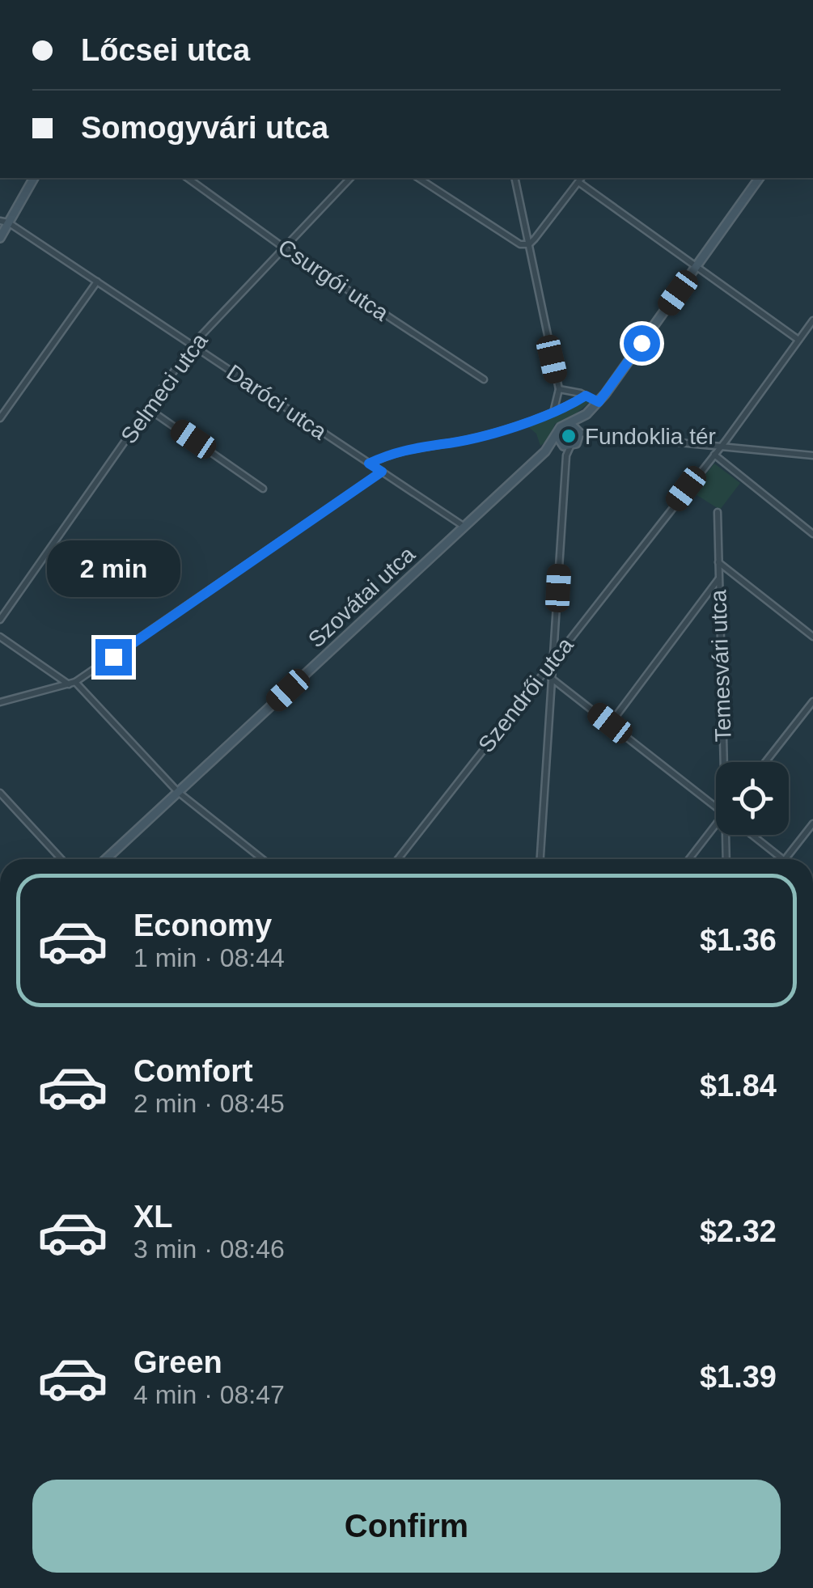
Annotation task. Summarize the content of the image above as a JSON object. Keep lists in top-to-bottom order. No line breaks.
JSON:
{"streets":{"street":["Csurgói utca","Selmeci utca","Daróci utca","Szovátai utca","Temesvári utca","Szendrői utca"]},"crossings":[["Csurgói utca","Selmeci utca"],["Selmeci utca","Daróci utca"],["Daróci utca","Szovátai utca"]],"places":["Fundoklia tér"],"page":{"banner":["Lőcsei utca","Somogyvári utca"],"bubble":"2 min","list":[{"name":"Economy","note":"1 min · 08:44","value":"$1.36"},{"name":"Comfort","note":"2 min · 08:45","value":"$1.84"},{"name":"XL","note":"3 min · 08:46","value":"$2.32"},{"name":"Green","note":"4 min · 08:47","value":"$1.39"}],"buttons":"Confirm"}}
